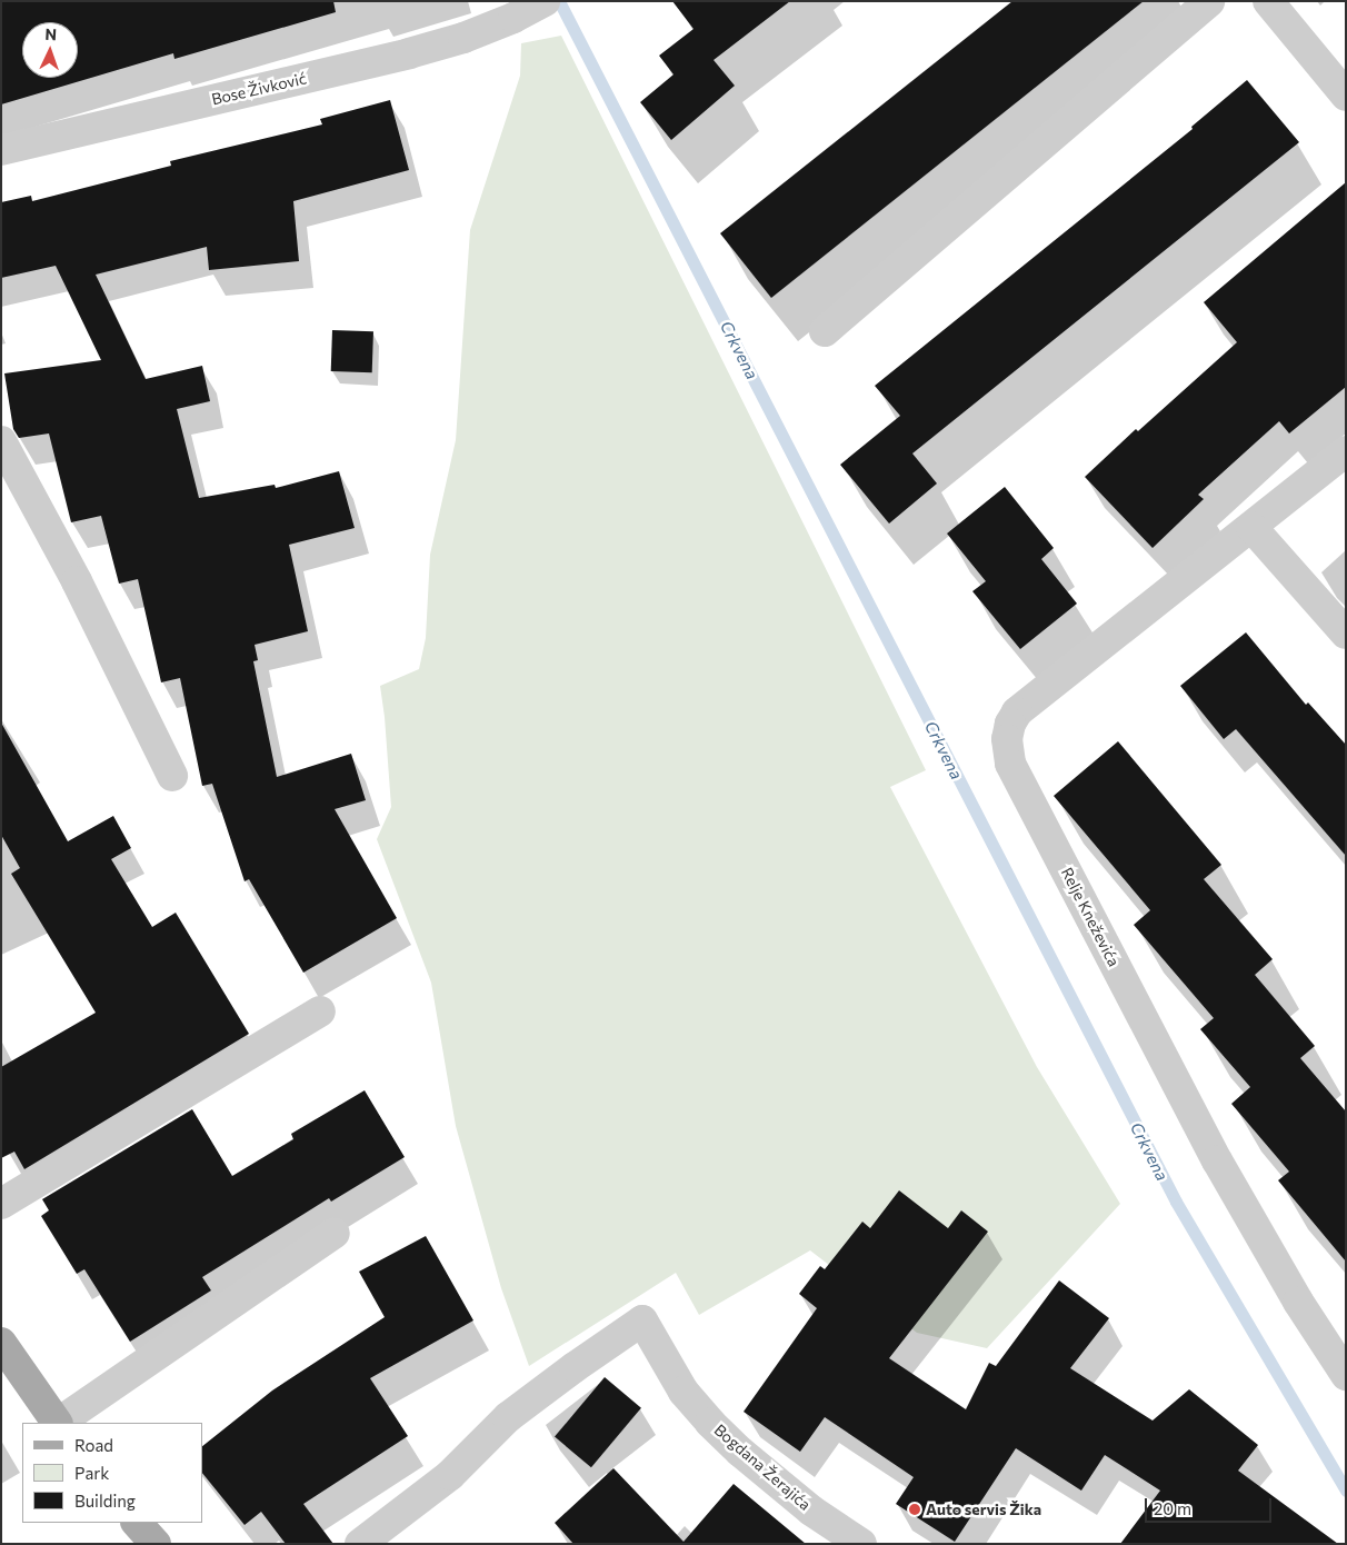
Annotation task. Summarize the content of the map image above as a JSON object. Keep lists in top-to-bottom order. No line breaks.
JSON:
{"streets":{"street":["Bose Živković","Relje Kneževića","Bogdana Žerajića"]},"water":["Crkvena"],"places":["Auto servis Žika"],"legend":["Road","Park","Building"],"scale_bar":"20 m","north":"top"}
